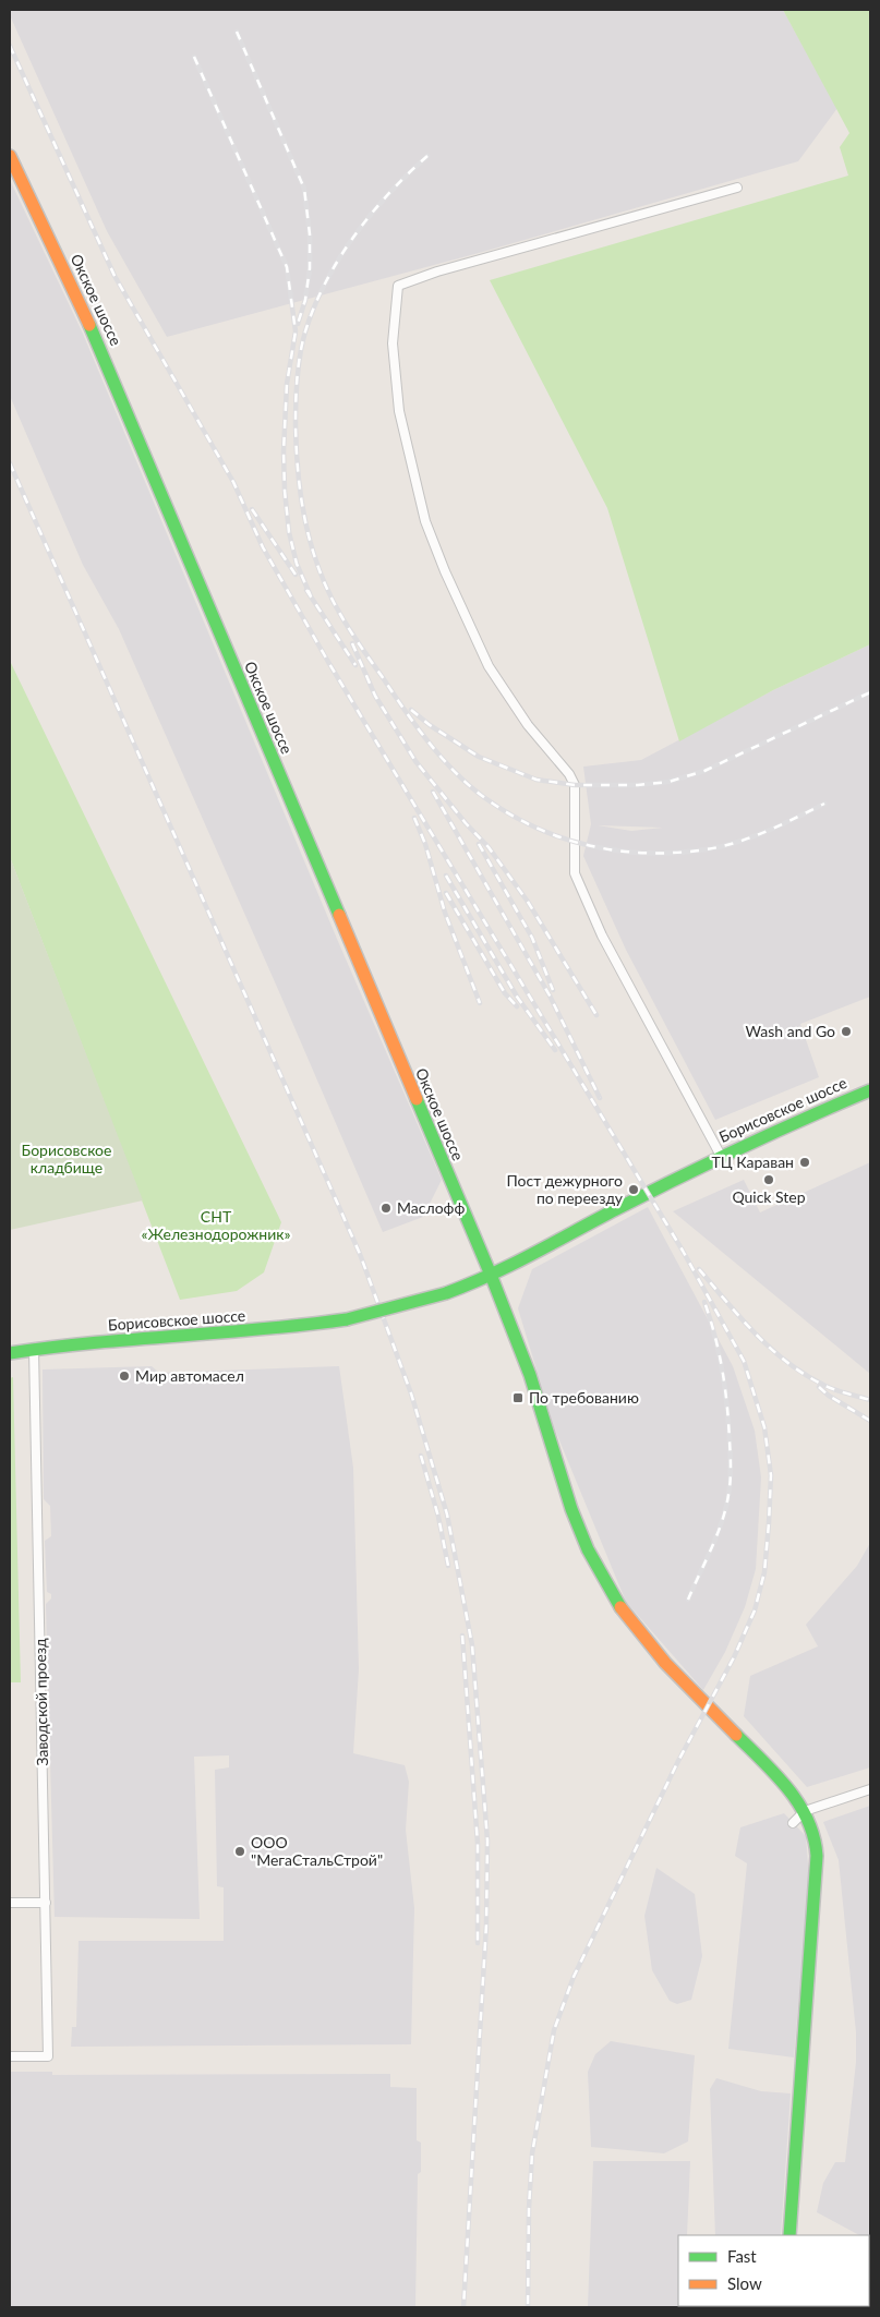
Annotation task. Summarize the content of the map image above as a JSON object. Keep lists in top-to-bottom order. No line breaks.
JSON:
{"streets":{"main road":["Окское шоссе","Борисовское шоссе"],"street":["Заводской проезд"]},"crossings":[["Окское шоссе","Борисовское шоссе"],["Борисовское шоссе","Заводской проезд"]],"parks":["Борисовское кладбище","СНТ «Железнодорожник»"],"places":{"other":["Wash and Go","ТЦ Караван","Quick Step","Пост дежурного по переезду","Маслофф","Мир автомасел","ООО \"МегаСтальСтрой\""],"transit":["По требованию"]},"legend":["Fast","Slow"]}
